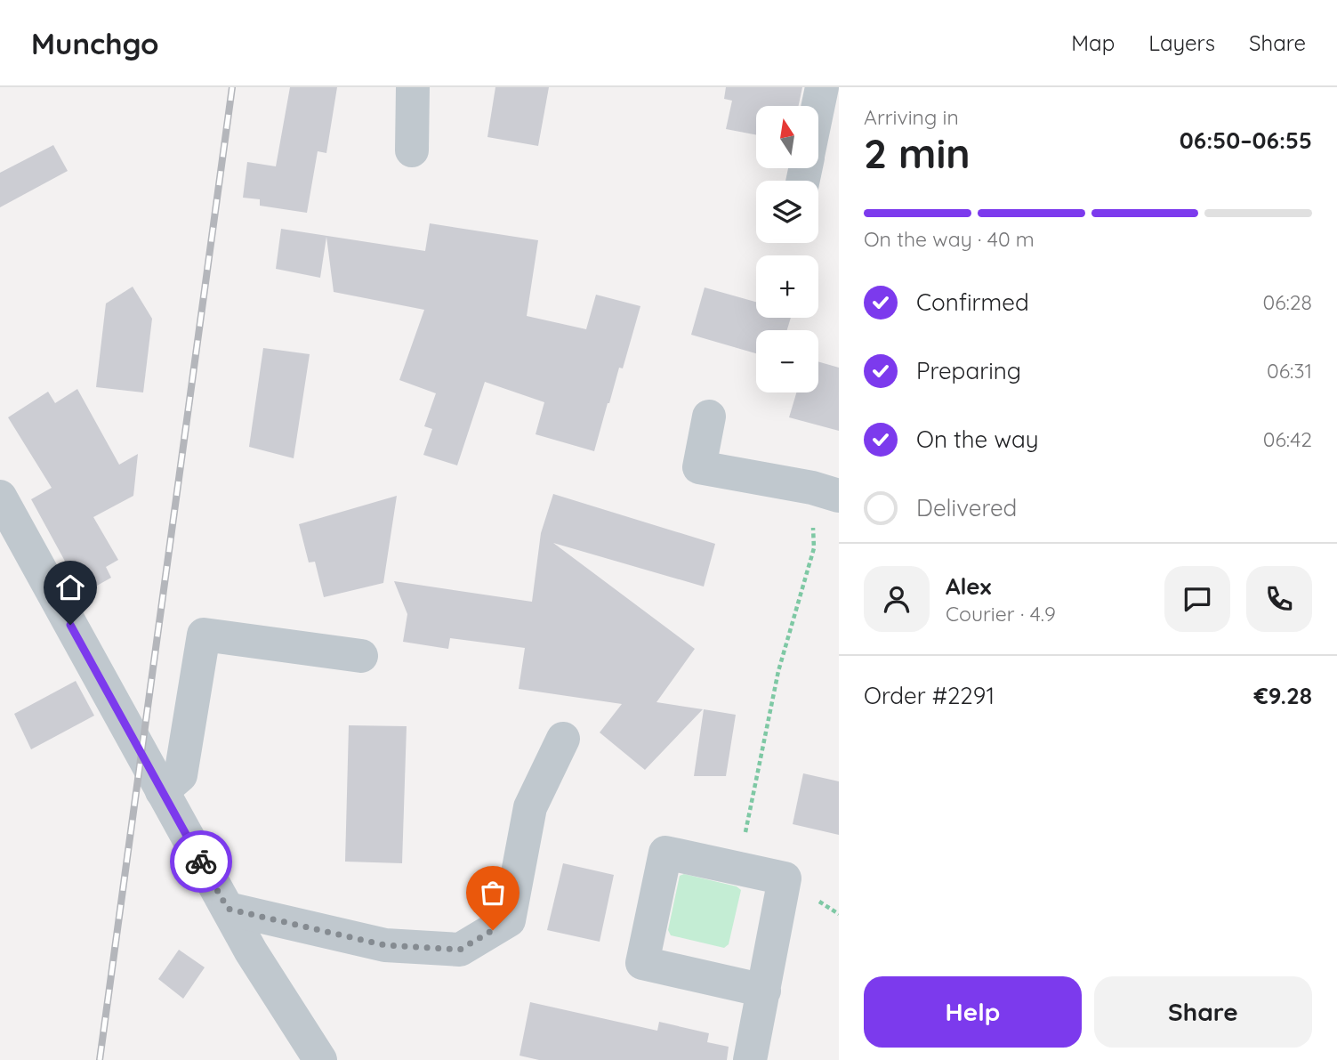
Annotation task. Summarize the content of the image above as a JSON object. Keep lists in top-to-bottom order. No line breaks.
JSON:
{"north":"top","page":{"header":"Munchgo","nav":["Map","Layers","Share"],"heading":["2 min","Arriving in","06:50–06:55"],"panel":["Alex","Courier · 4.9","Order #2291","€9.28"],"map_buttons":["+","−"],"bar":"On the way · 40 m","list":[["Confirmed","06:28"],["Preparing","06:31"],["On the way","06:42"],"Delivered"],"buttons":["Help","Share"]}}
